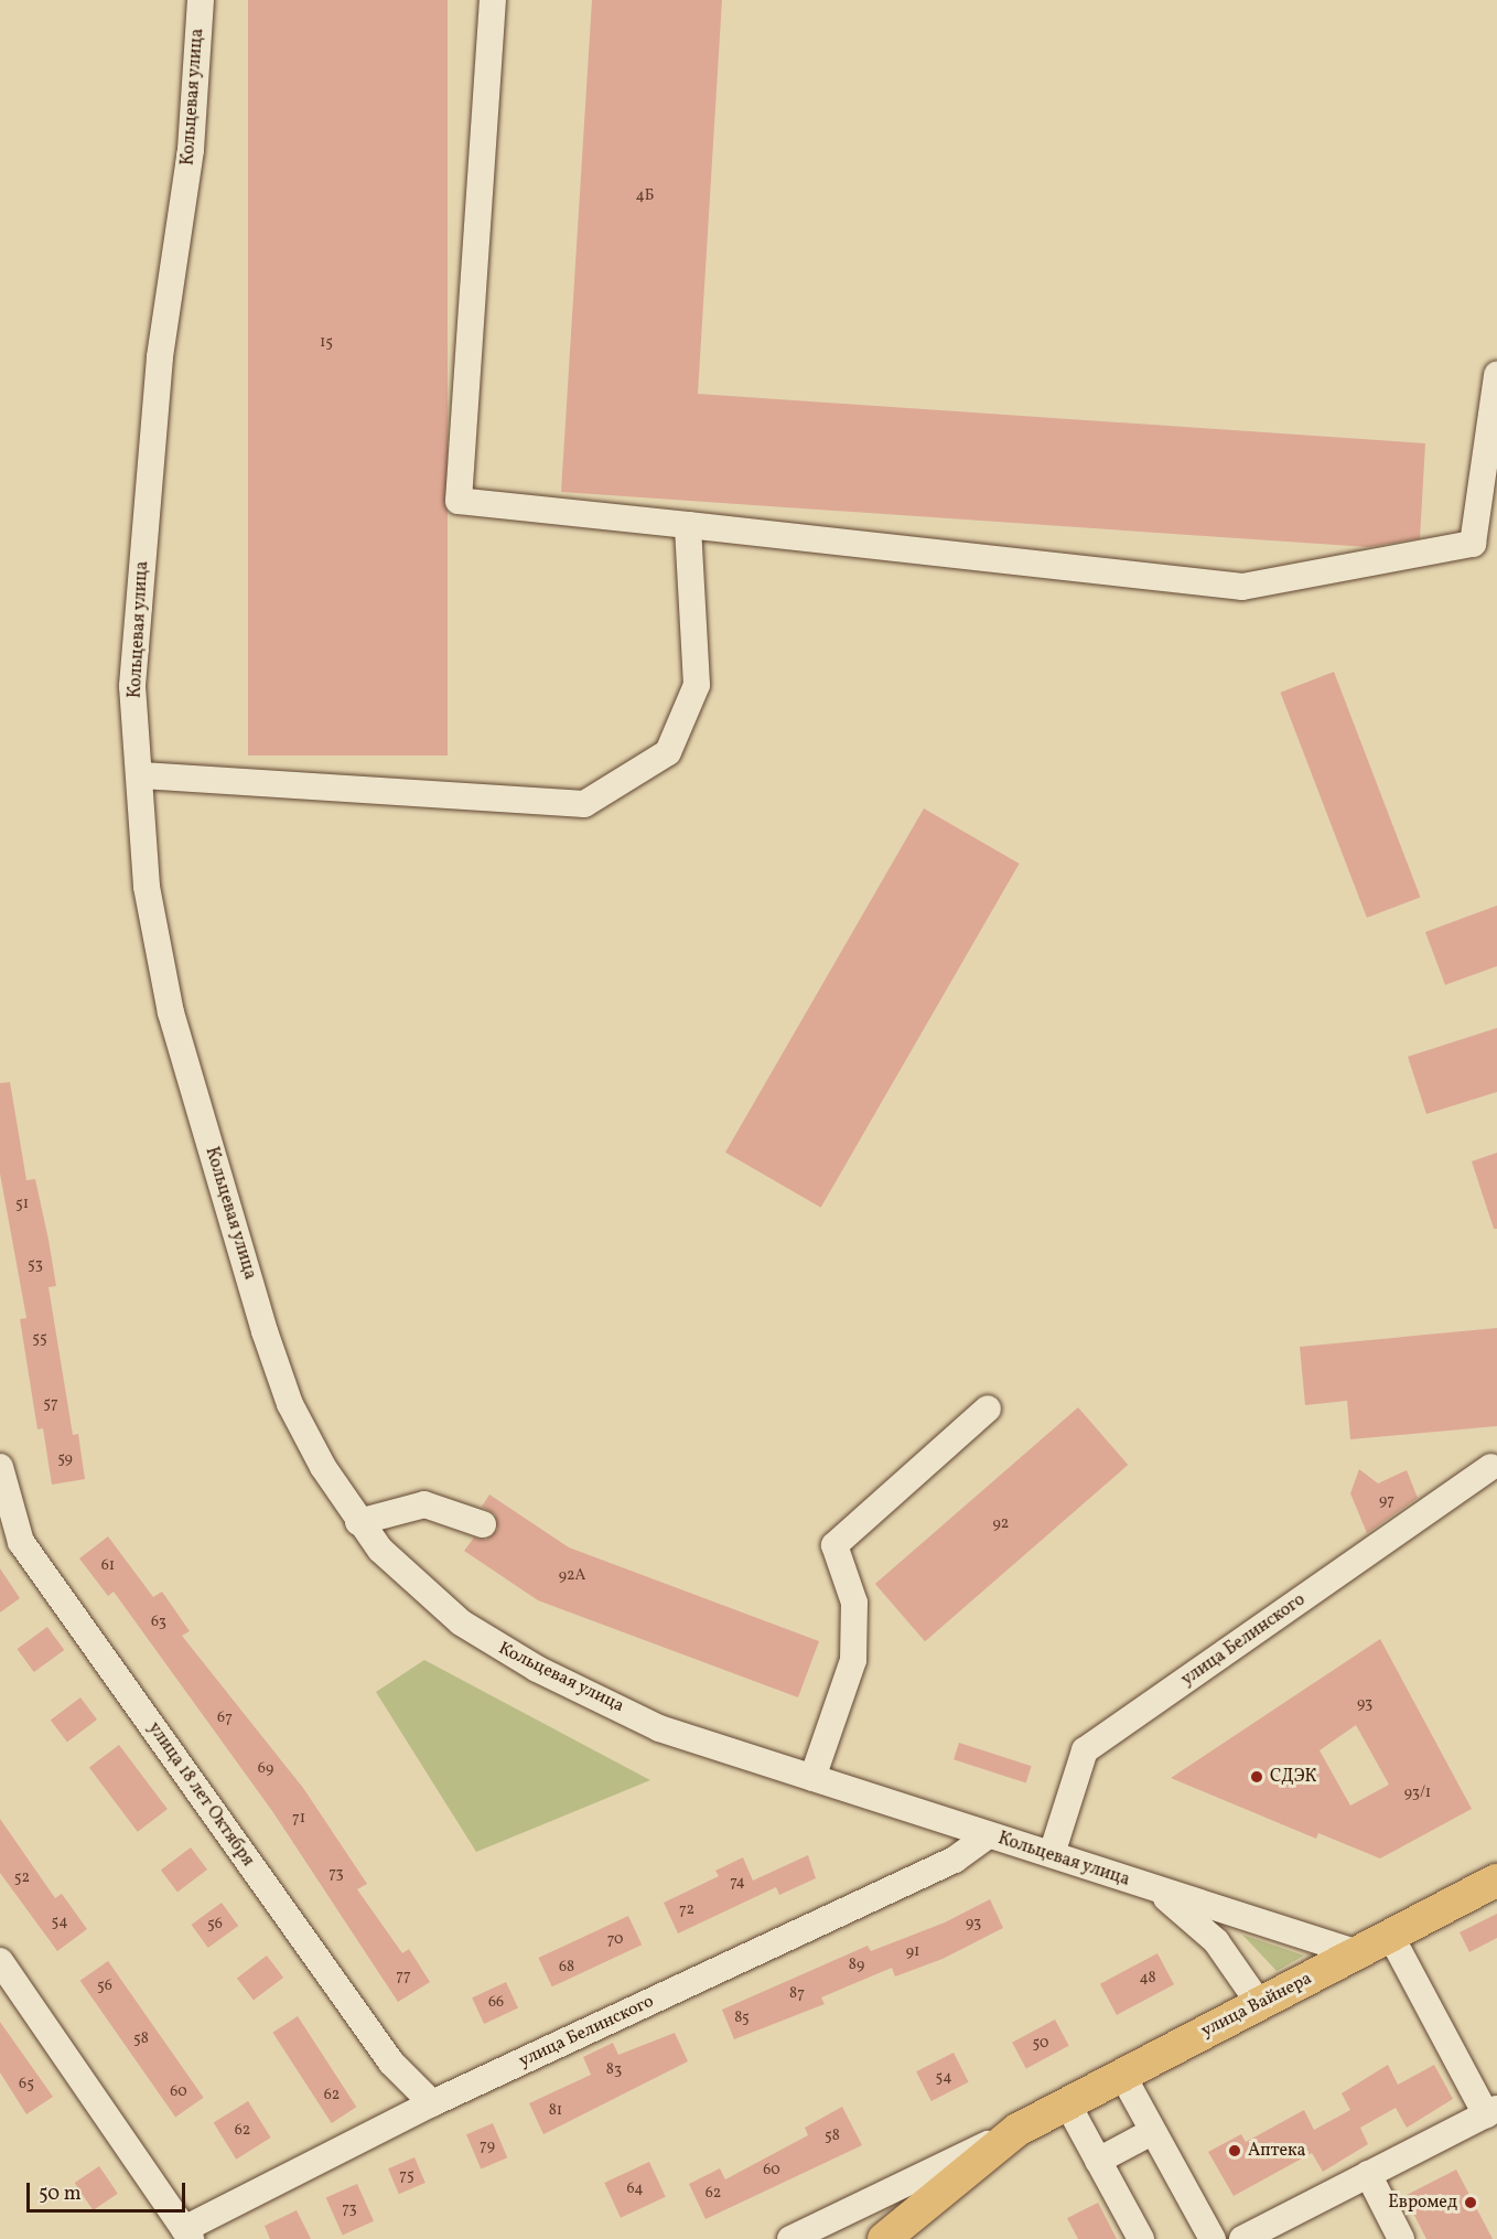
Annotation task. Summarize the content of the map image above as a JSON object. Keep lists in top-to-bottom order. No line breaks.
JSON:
{"streets":{"main road":["улица Вайнера"],"street":["Кольцевая улица","улица Белинского","улица 18 лет Октября"]},"crossings":[["Кольцевая улица","улица Белинского"],["Кольцевая улица","улица Вайнера"],["улица Белинского","улица 18 лет Октября"]],"places":["СДЭК","Аптека","Евромед"],"house_numbers":["4Б","15","51","53","55","57","59","97","92","61","92А","63","93","67","69","93/1","71","73","52","74","72","54","93","56","70","91","89","68","77","48","56","87","66","85","58","50","83","54","65","60","62","81","62","58","79","60","75","64","62","73"],"scale_bar":"50 m"}
